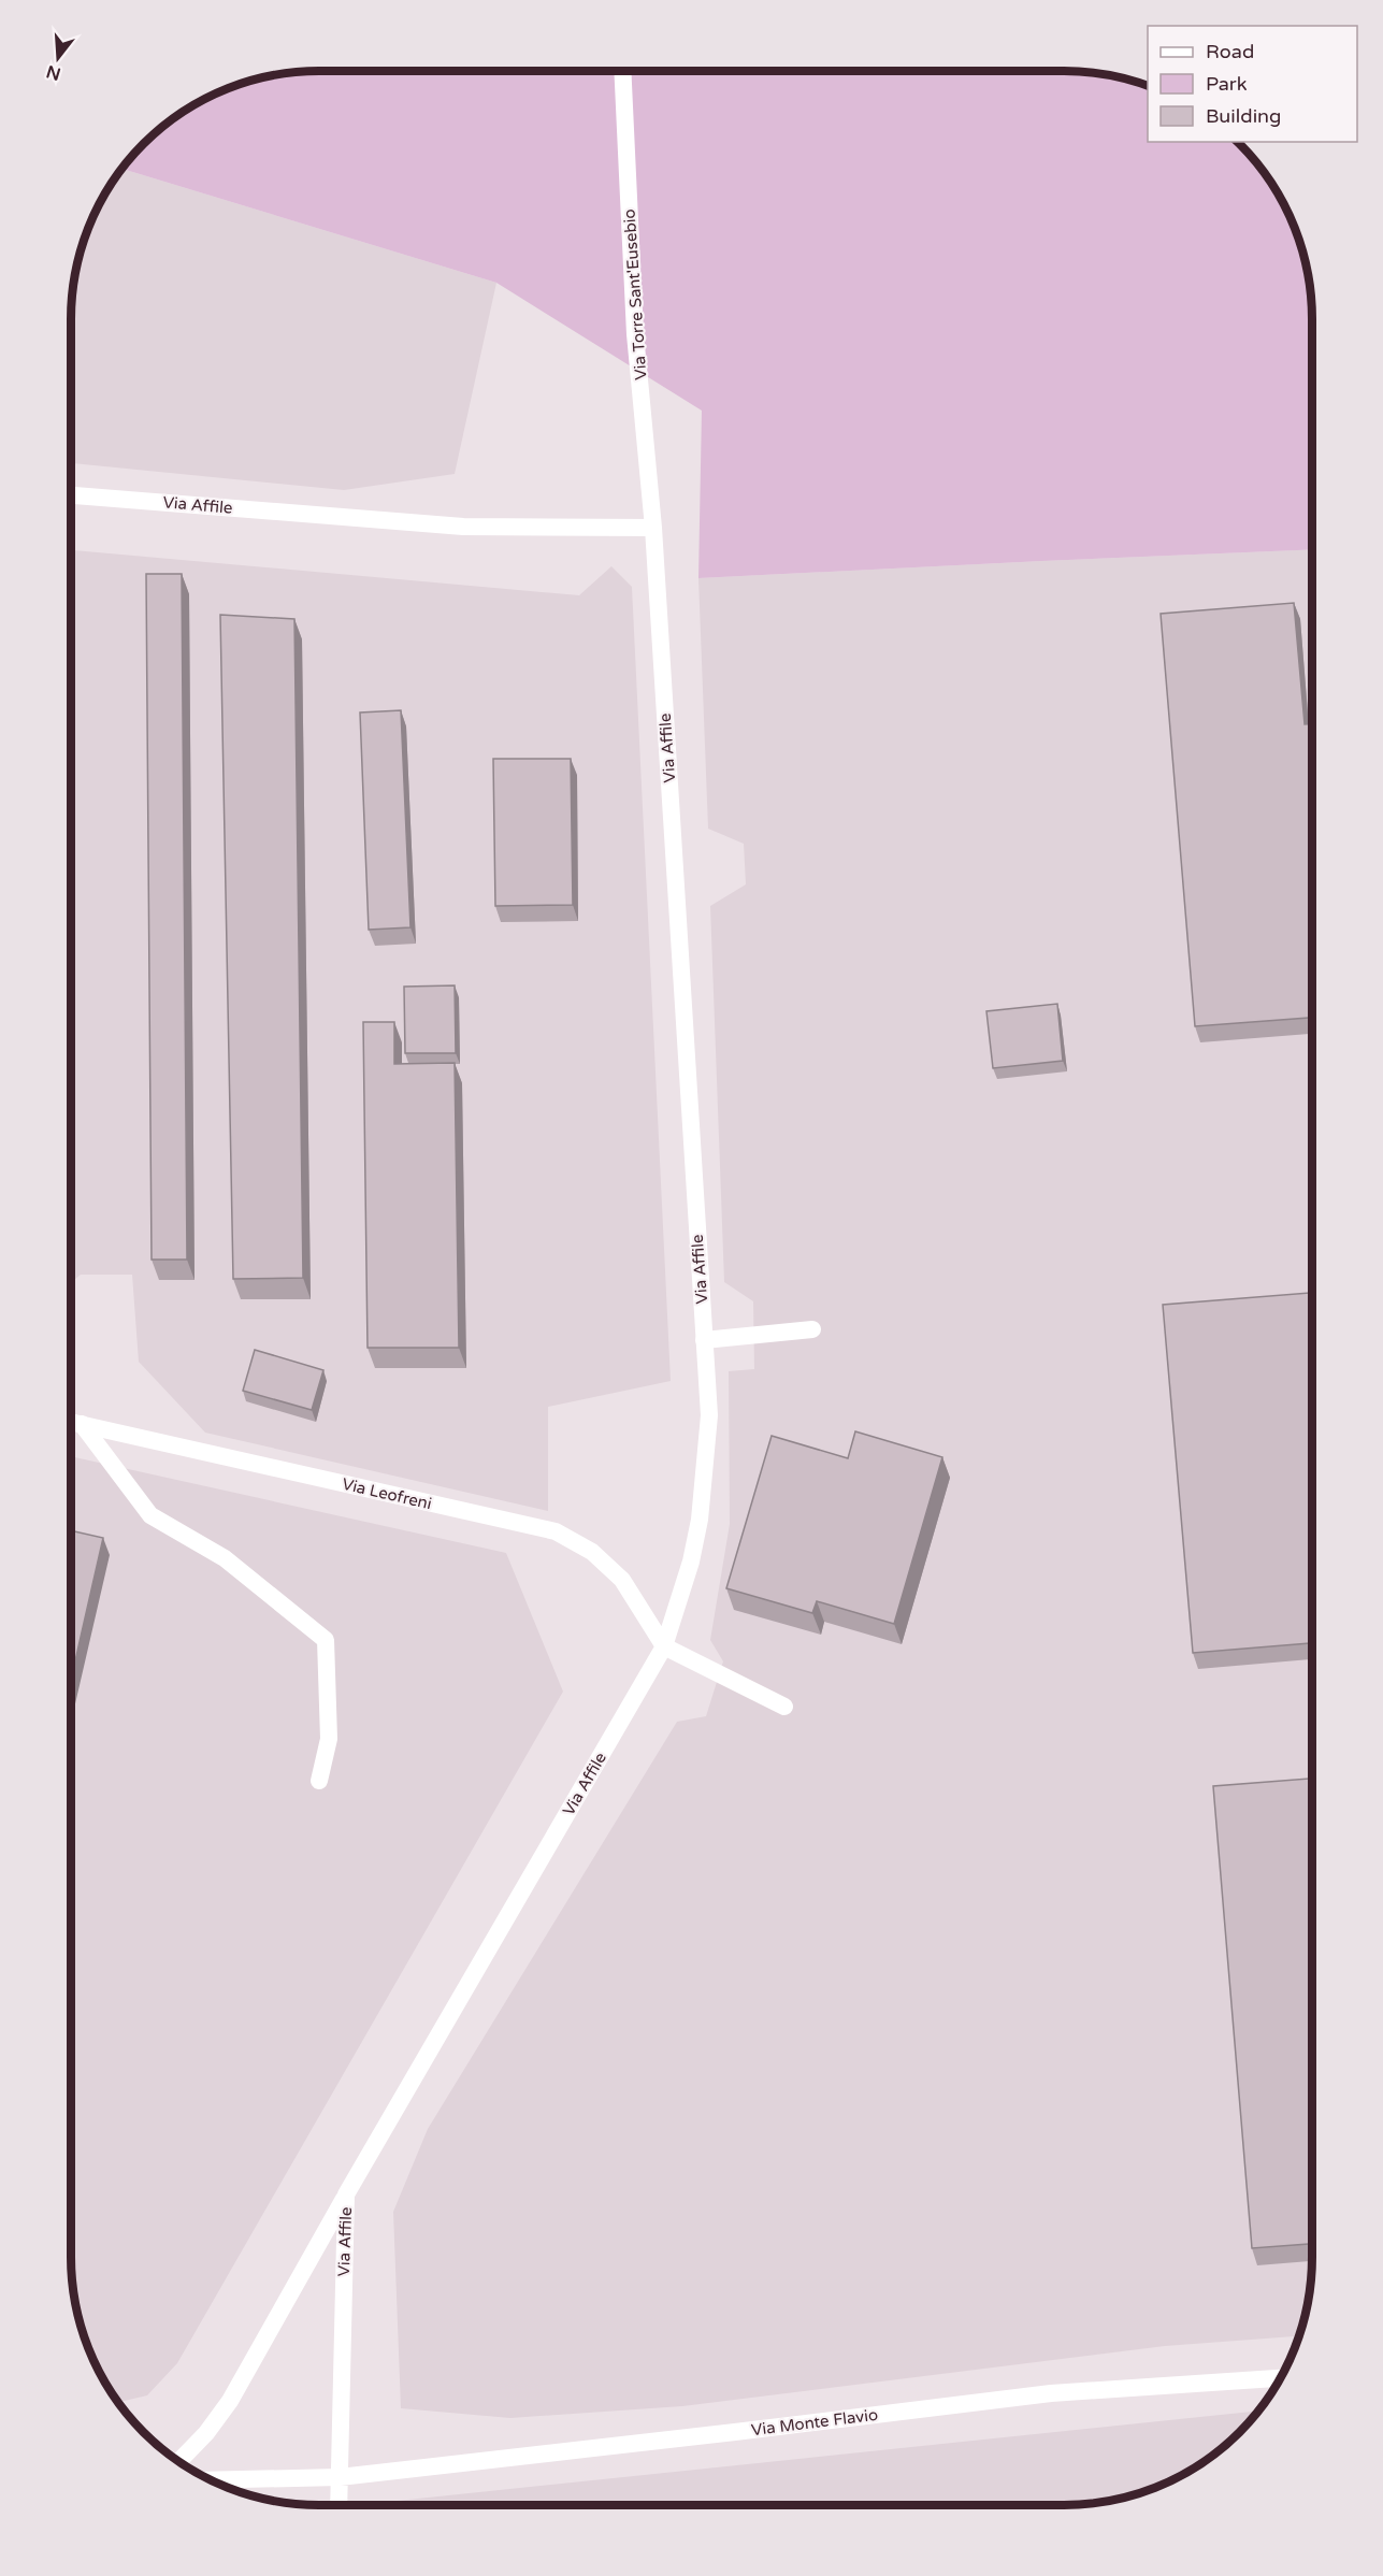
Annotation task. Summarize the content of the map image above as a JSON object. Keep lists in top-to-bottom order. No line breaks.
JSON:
{"streets":{"street":["Via Torre Sant'Eusebio","Via Affile","Via Leofreni","Via Monte Flavio"]},"crossings":[["Via Torre Sant'Eusebio","Via Affile"],["Via Affile","Via Leofreni"],["Via Affile","Via Monte Flavio"]],"legend":["Road","Park","Building"],"north":"bottom"}
